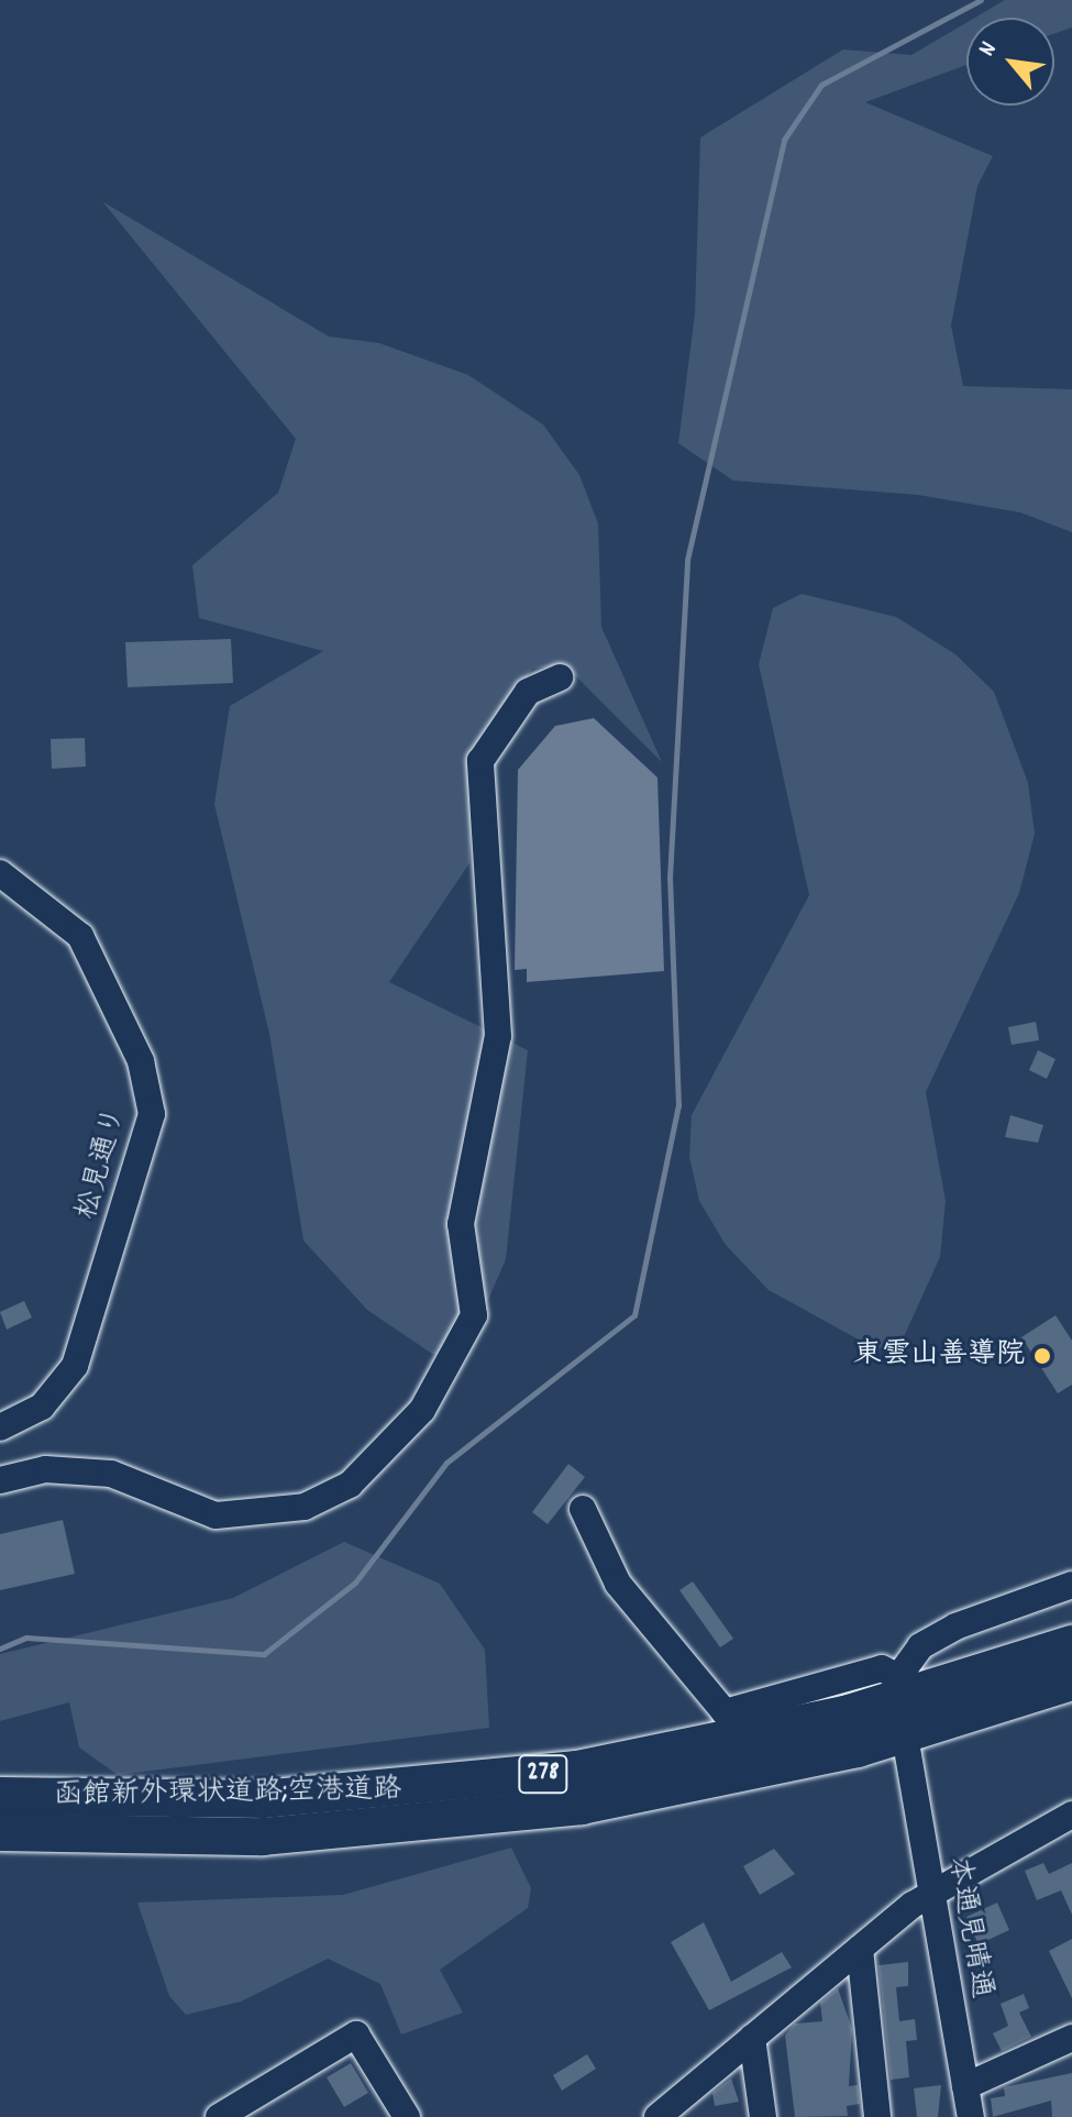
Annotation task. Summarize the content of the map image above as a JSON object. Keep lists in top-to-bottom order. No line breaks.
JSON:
{"streets":{"highway":["278","函館新外環状道路;空港道路"],"street":["松見通り","本通見晴通"]},"places":["東雲山善導院"],"north":"top left"}
